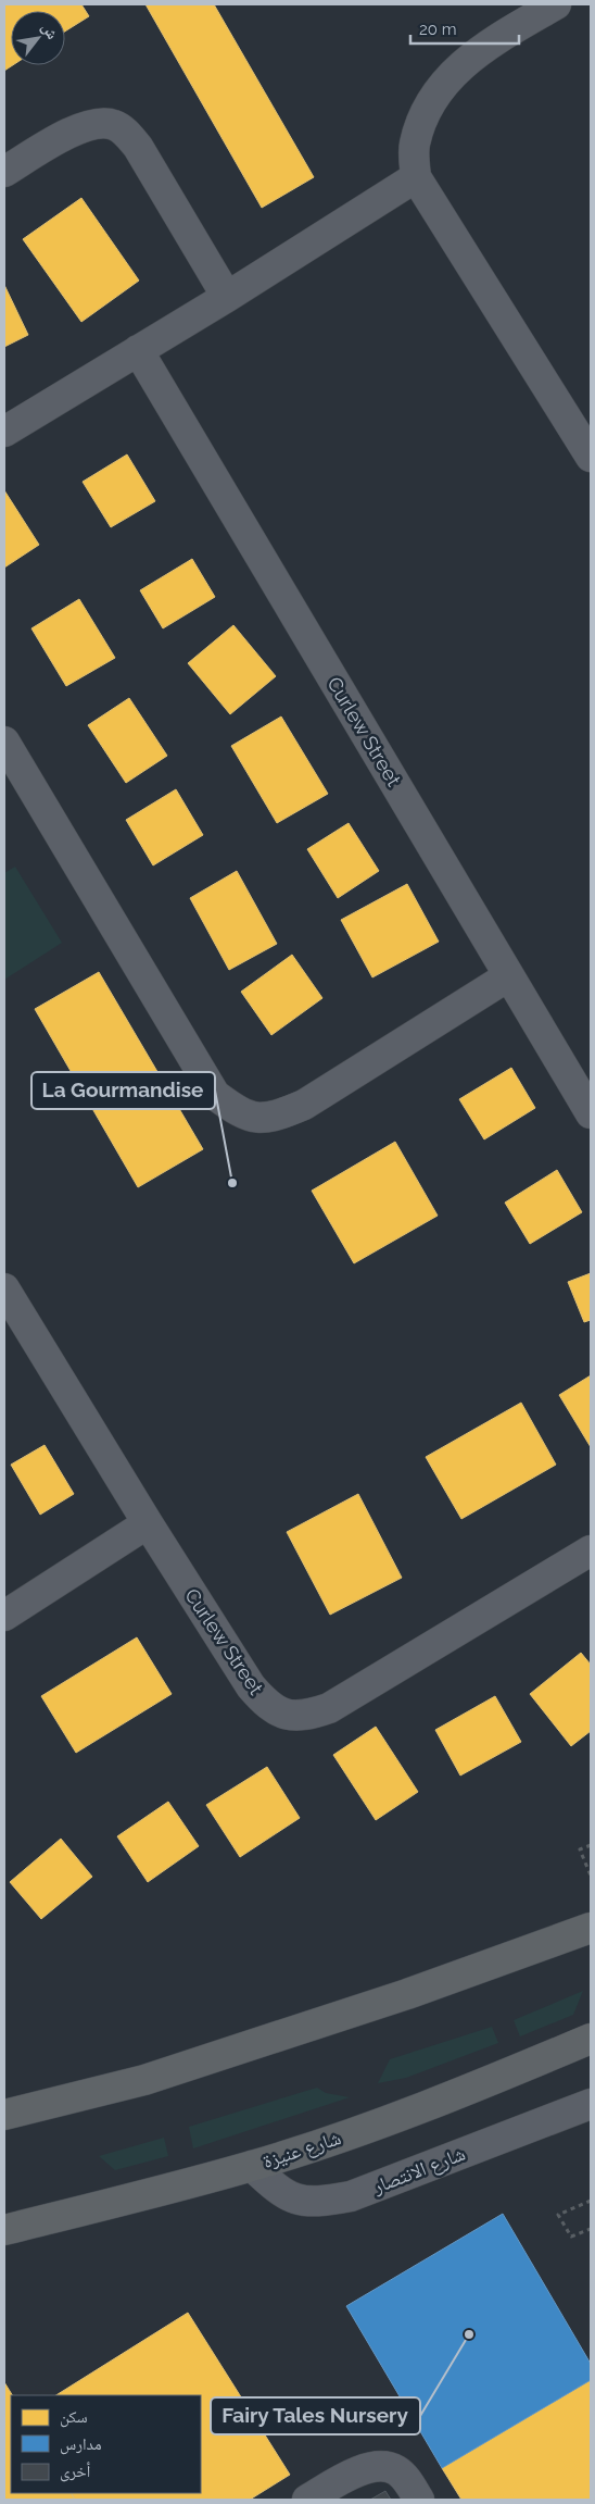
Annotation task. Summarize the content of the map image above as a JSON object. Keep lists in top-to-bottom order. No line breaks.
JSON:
{"streets":{"highway":["شارع عنيزة"],"street":["Curlew Street","شارع الانتصار"]},"crossings":[["شارع عنيزة","شارع الانتصار"]],"places":["La Gourmandise","Fairy Tales Nursery"],"legend":["سكن","مدارس","أخرى"],"scale_bar":"20 m","north":"top right"}
